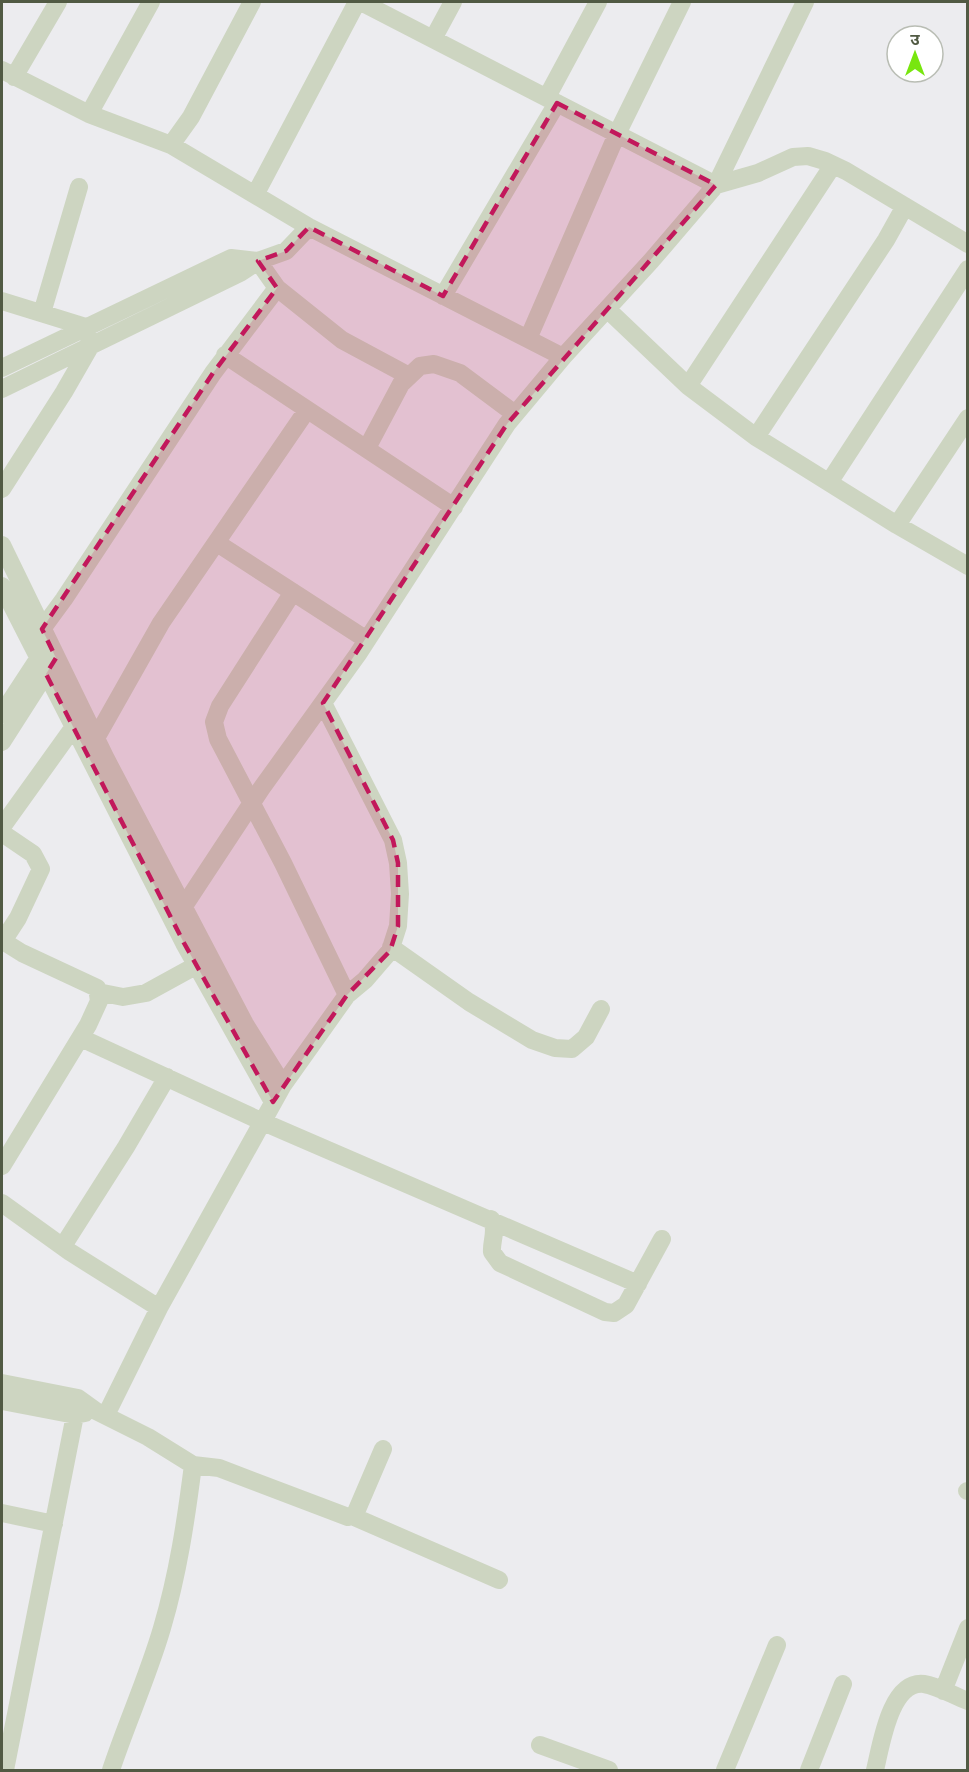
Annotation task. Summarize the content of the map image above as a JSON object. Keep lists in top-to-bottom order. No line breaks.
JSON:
{"north":"top"}
